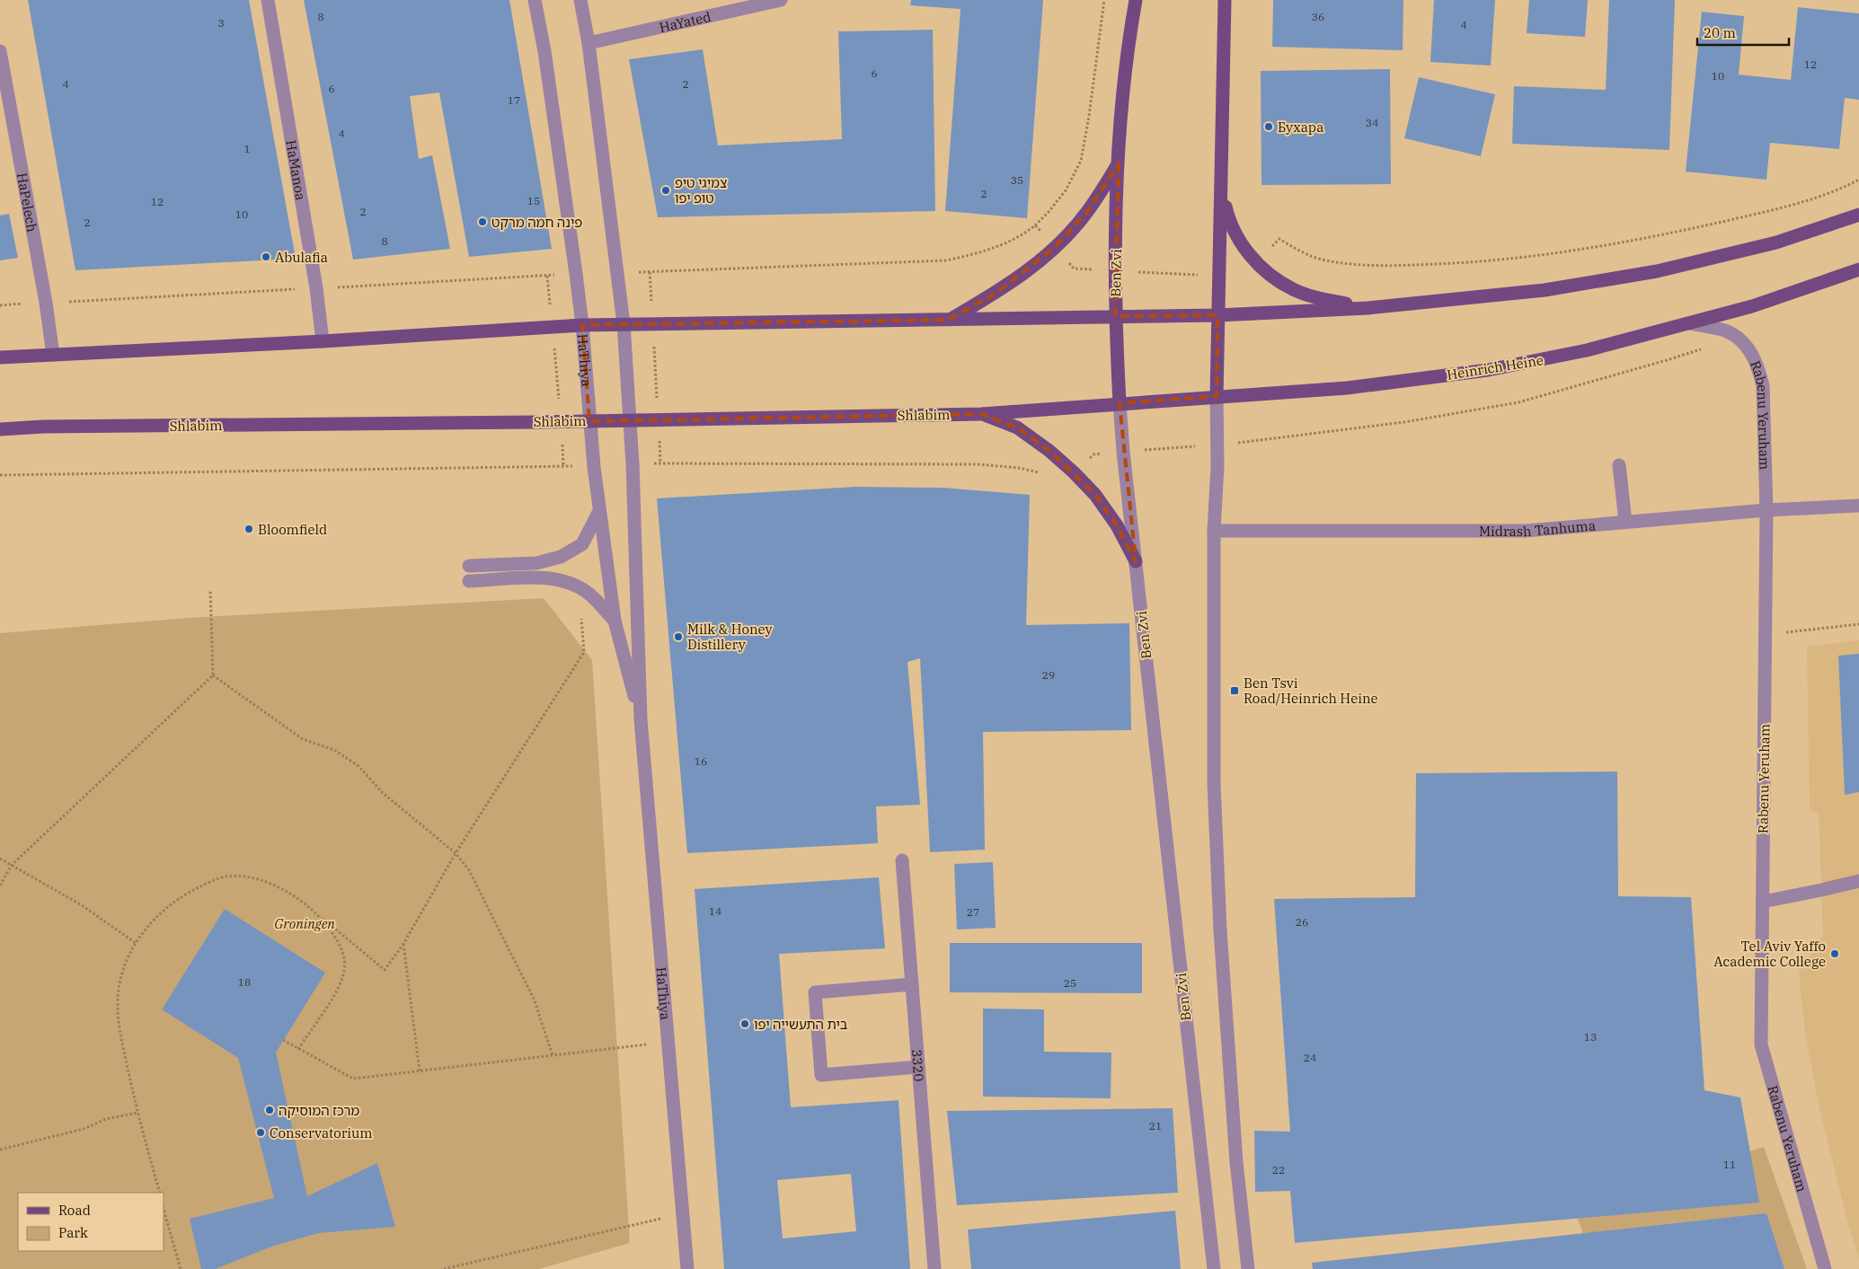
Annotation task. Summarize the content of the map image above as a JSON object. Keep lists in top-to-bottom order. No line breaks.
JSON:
{"streets":{"main road":["Ben Zvi","Heinrich Heine","Shlabim"],"street":["HaYated","HaManoa","HaPelech","HaThiya","Rabenu Yeruham","Midrash Tanhuma","3320"]},"crossings":[["HaYated","HaThiya"],["Ben Zvi","Heinrich Heine"],["Ben Zvi","Shlabim"],["HaThiya","Shlabim"],["Heinrich Heine","Shlabim"],["Heinrich Heine","Rabenu Yeruham"],["Rabenu Yeruham","Midrash Tanhuma"]],"parks":["Groningen"],"places":{"other":["Бухара","צמיגי טיפ טופ יפו","פינה חמה מרקט","Abulafia","Bloomfield","Milk & Honey Distillery","Tel Aviv Yaffo Academic College","בית התעשייה יפו","מרכז המוסיקה","Conservatorium"],"transit":["Ben Tsvi Road/Heinrich Heine"]},"house_numbers":["8","36","3","4","12","6","10","4","2","6","17","34","4","1","35","2","15","12","2","10","2","8","29","16","14","27","26","18","25","13","24","21","11","22"],"legend":["Road","Park"],"scale_bar":"20 m"}
